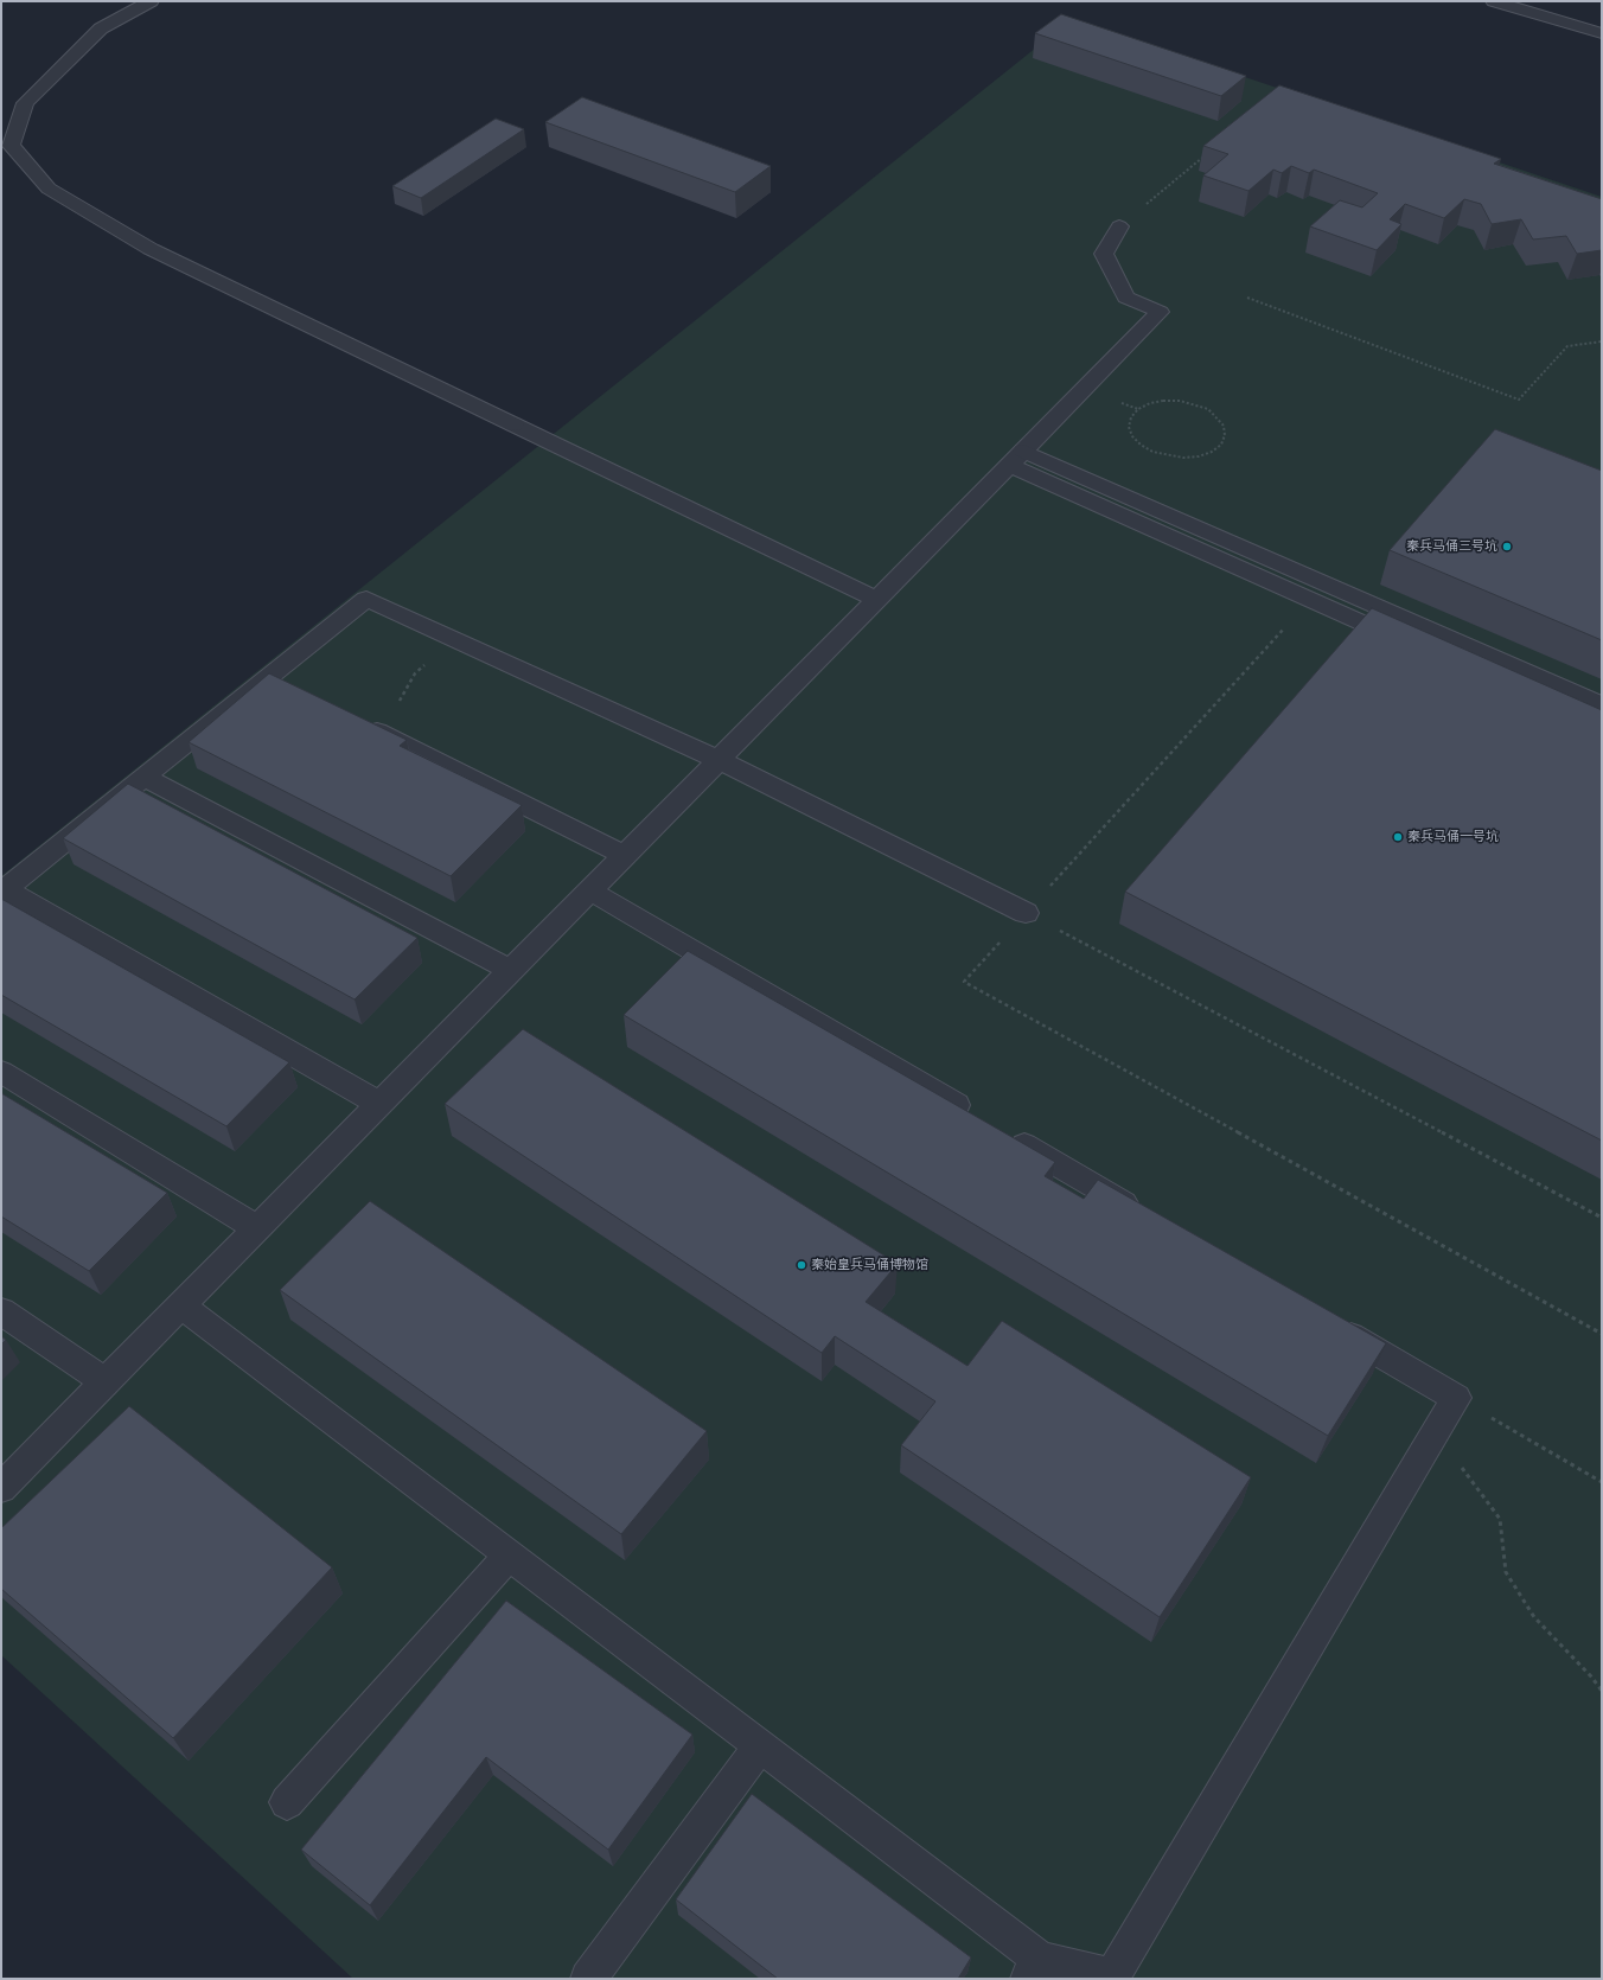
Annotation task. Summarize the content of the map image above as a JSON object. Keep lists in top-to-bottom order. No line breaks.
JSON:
{"places":["秦兵马俑三号坑","秦兵马俑一号坑","秦始皇兵马俑博物馆"]}
